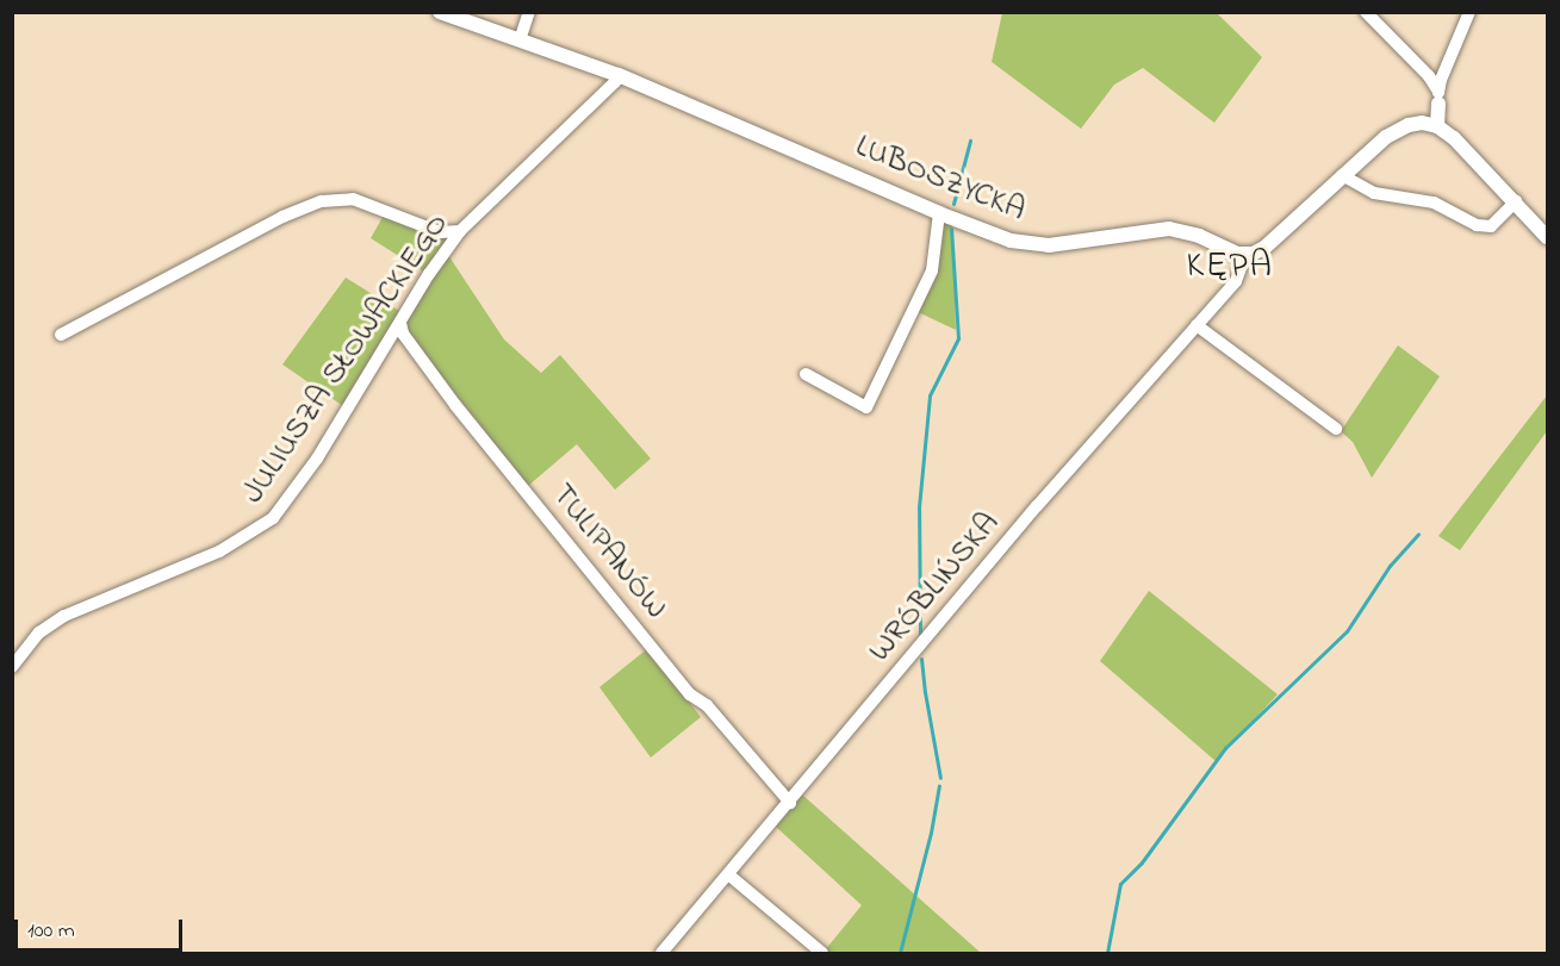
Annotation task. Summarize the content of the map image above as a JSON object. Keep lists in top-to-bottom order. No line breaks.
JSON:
{"streets":{"street":["LUBOSZYCKA","JULIUSZA SŁOWACKIEGO","TULIPANÓW","WRÓBLIŃSKA"]},"crossings":[["LUBOSZYCKA","JULIUSZA SŁOWACKIEGO"],["LUBOSZYCKA","WRÓBLIŃSKA"],["JULIUSZA SŁOWACKIEGO","TULIPANÓW"],["TULIPANÓW","WRÓBLIŃSKA"]],"districts":["KĘPA"],"scale_bar":"100 m"}
